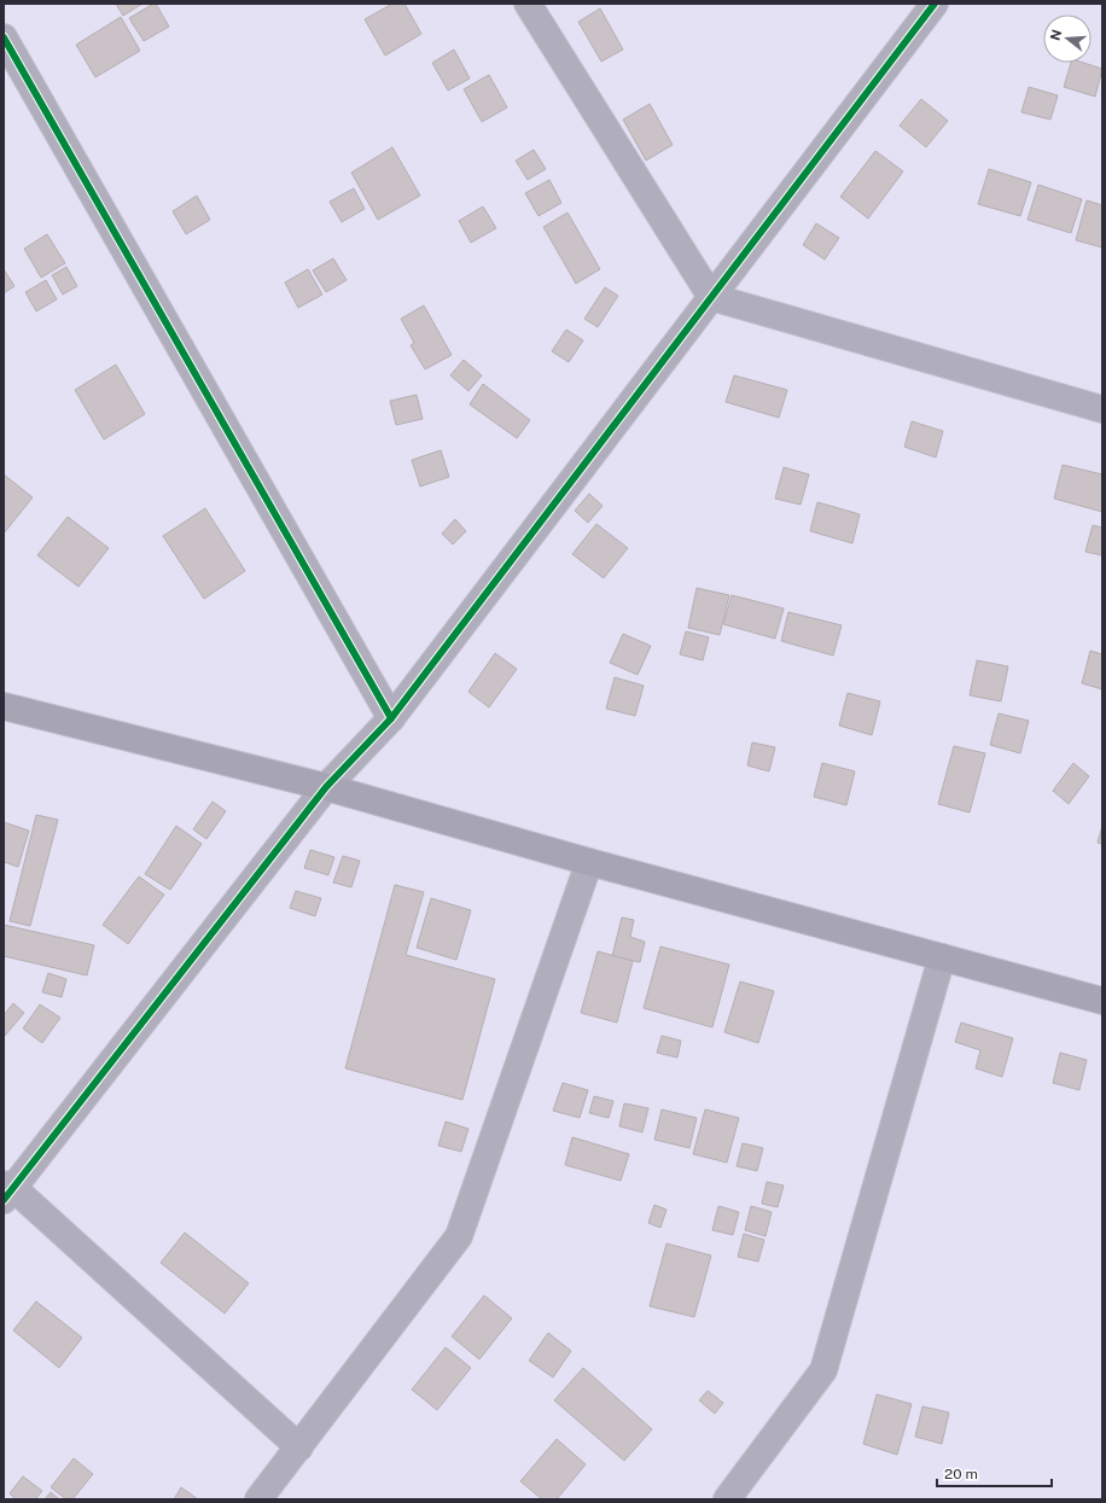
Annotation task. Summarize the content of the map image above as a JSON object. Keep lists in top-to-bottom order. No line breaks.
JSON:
{"scale_bar":"20 m","north":"left"}
